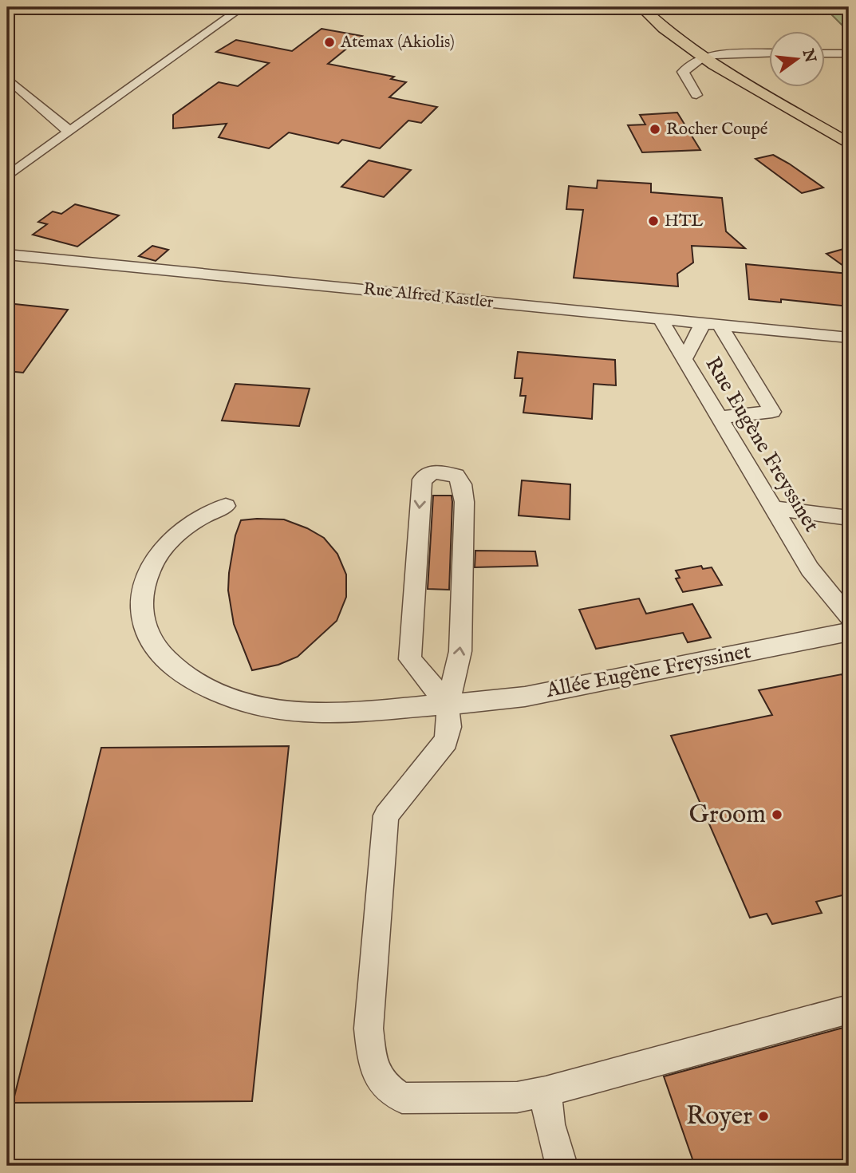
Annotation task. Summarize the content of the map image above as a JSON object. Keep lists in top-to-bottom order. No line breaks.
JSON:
{"streets":{"street":["Rue Alfred Kastler","Rue Eugène Freyssinet","Allée Eugène Freyssinet"]},"crossings":[["Rue Alfred Kastler","Rue Eugène Freyssinet"]],"places":["Atemax (Akiolis)","Rocher Coupé","HTL","Groom","Royer"],"north":"right"}
